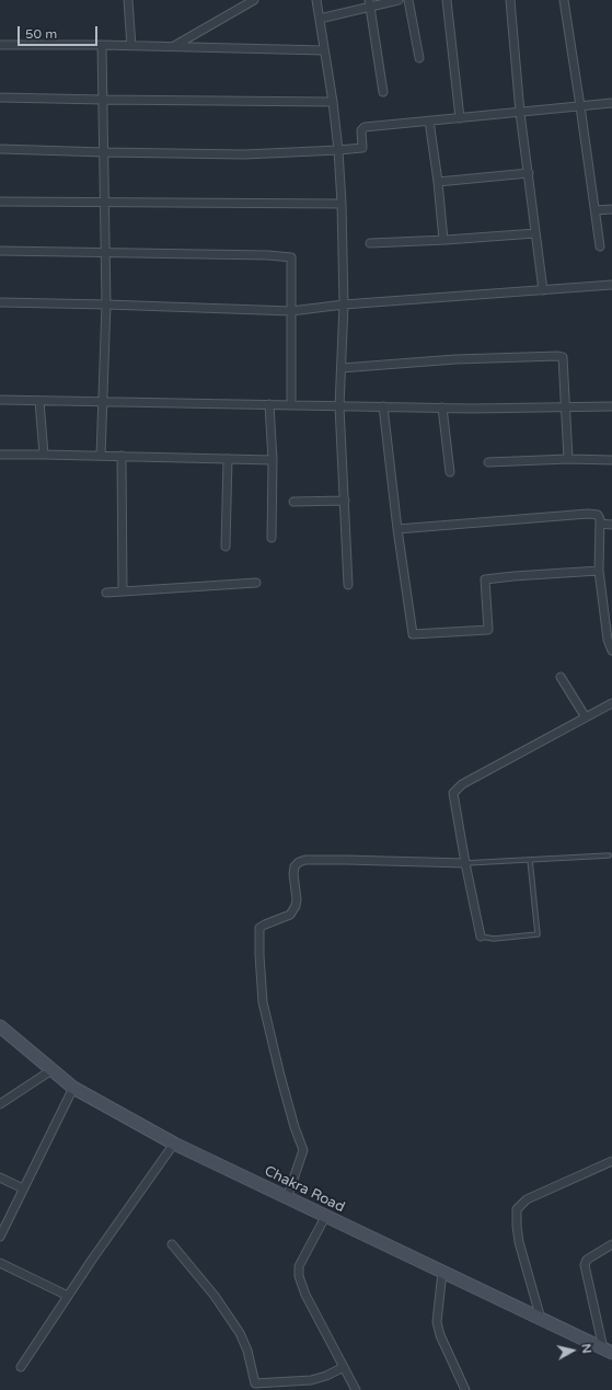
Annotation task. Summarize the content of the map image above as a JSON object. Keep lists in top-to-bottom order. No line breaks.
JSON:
{"streets":{"main road":["Chakra Road"]},"scale_bar":"50 m","north":"right"}
